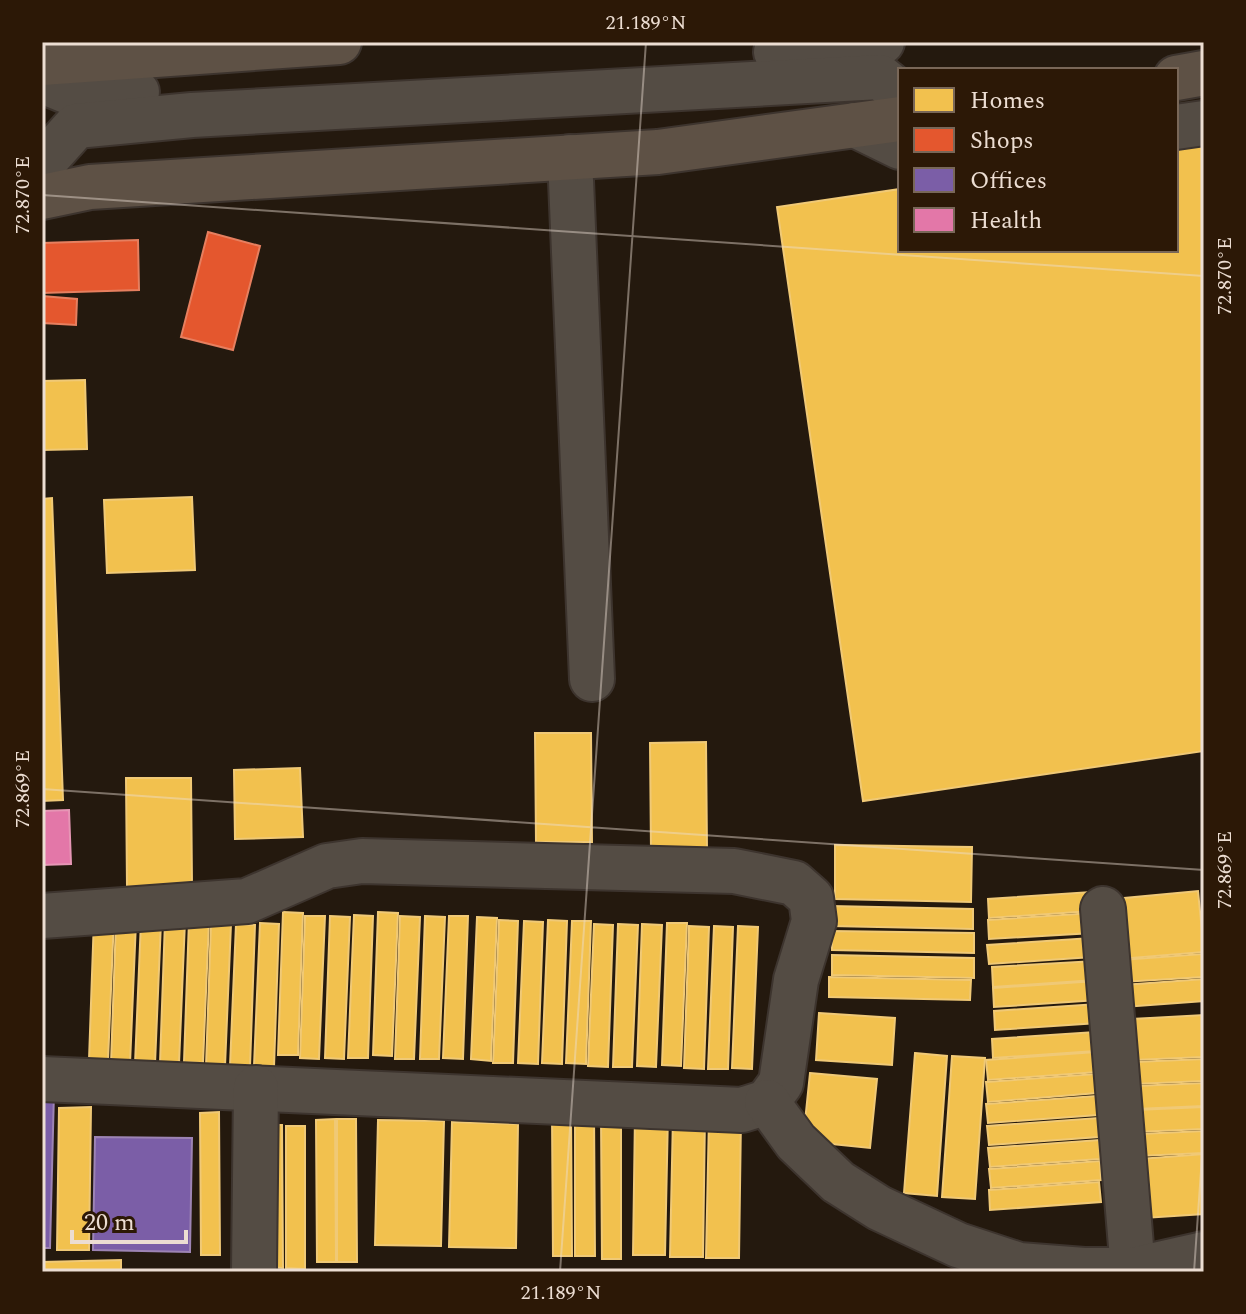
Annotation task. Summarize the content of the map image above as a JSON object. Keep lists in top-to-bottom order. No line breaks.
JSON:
{"legend":["Homes","Shops","Offices","Health"],"scale_bar":"20 m","coordinates":["21.189°N","72.870°E","72.869°E"]}
